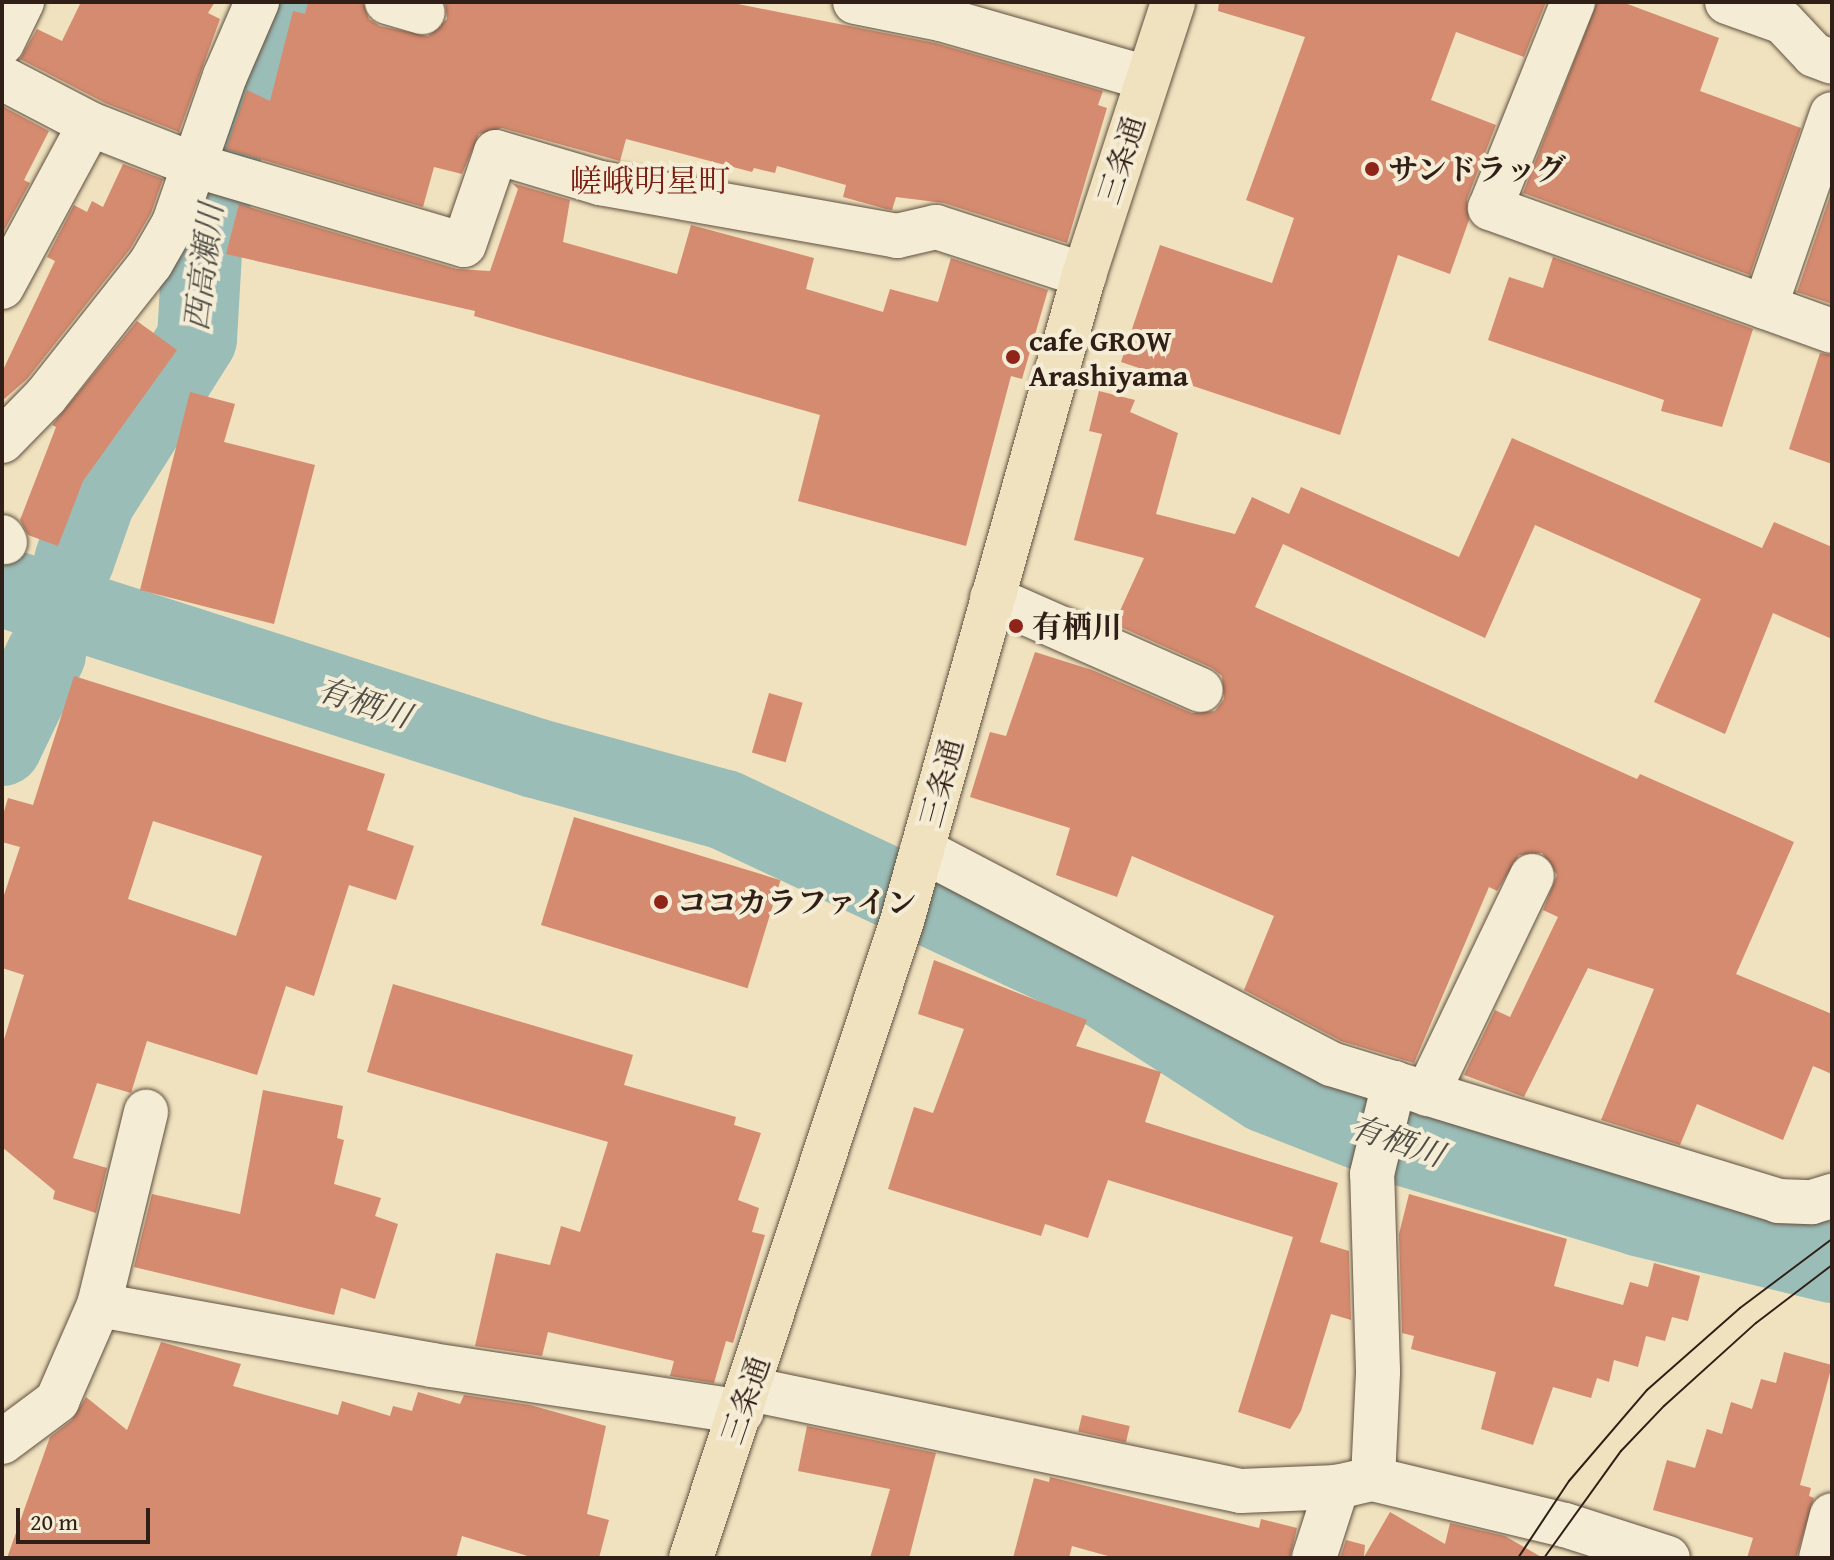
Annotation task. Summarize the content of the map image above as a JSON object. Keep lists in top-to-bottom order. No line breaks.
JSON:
{"streets":{"main road":["三条通"]},"districts":["嵯峨明星町"],"water":["西高瀬川","有栖川"],"places":["サンドラッグ","cafe GROW Arashiyama","有栖川","ココカラファイン"],"scale_bar":"20 m"}
